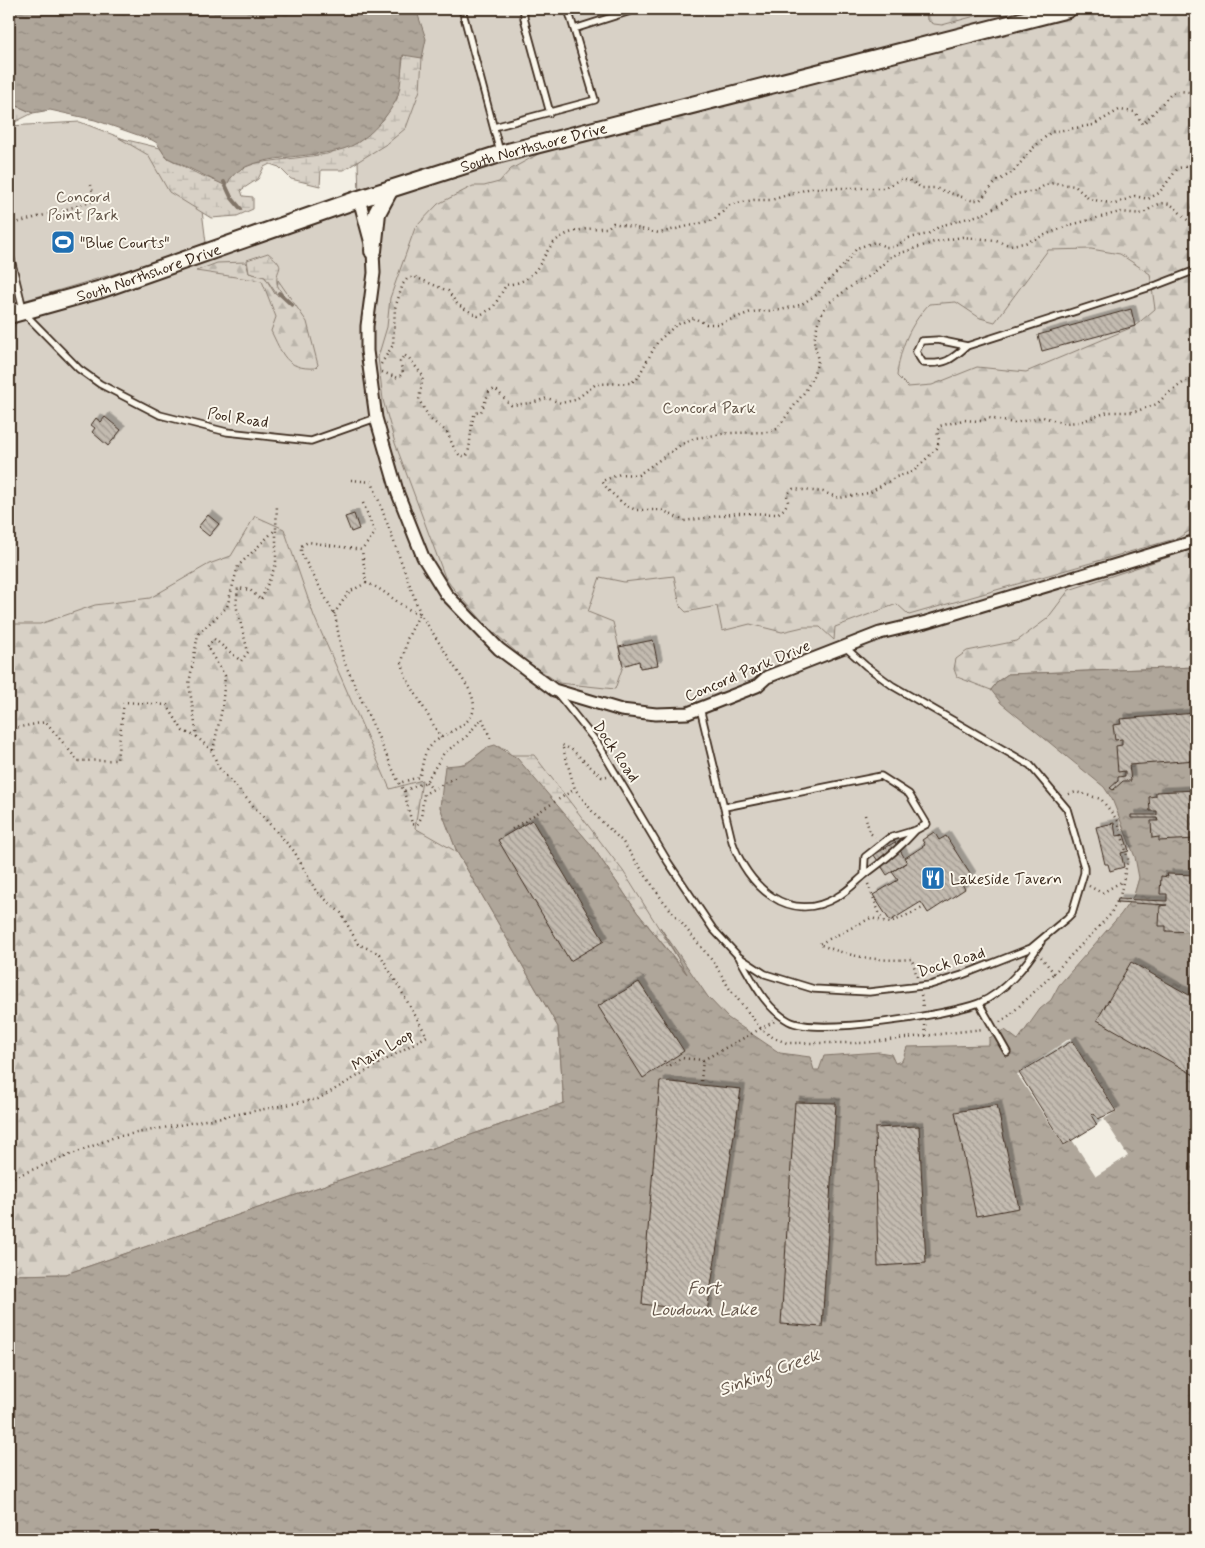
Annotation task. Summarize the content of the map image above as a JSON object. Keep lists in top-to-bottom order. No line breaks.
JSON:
{"streets":{"main road":["South Northshore Drive"],"street":["Concord Park Drive"],"lane":["Pool Road","Dock Road"],"path":["Main Loop"]},"crossings":[["South Northshore Drive","Pool Road"],["South Northshore Drive","Concord Park Drive"],["Pool Road","Concord Park Drive"],["Concord Park Drive","Dock Road"]],"water":["Fort Loudoun Lake","Sinking Creek"],"parks":["Concord Point Park","Concord Park"],"places":{"sports":["\"Blue Courts\""],"restaurant":["Lakeside Tavern"]}}
